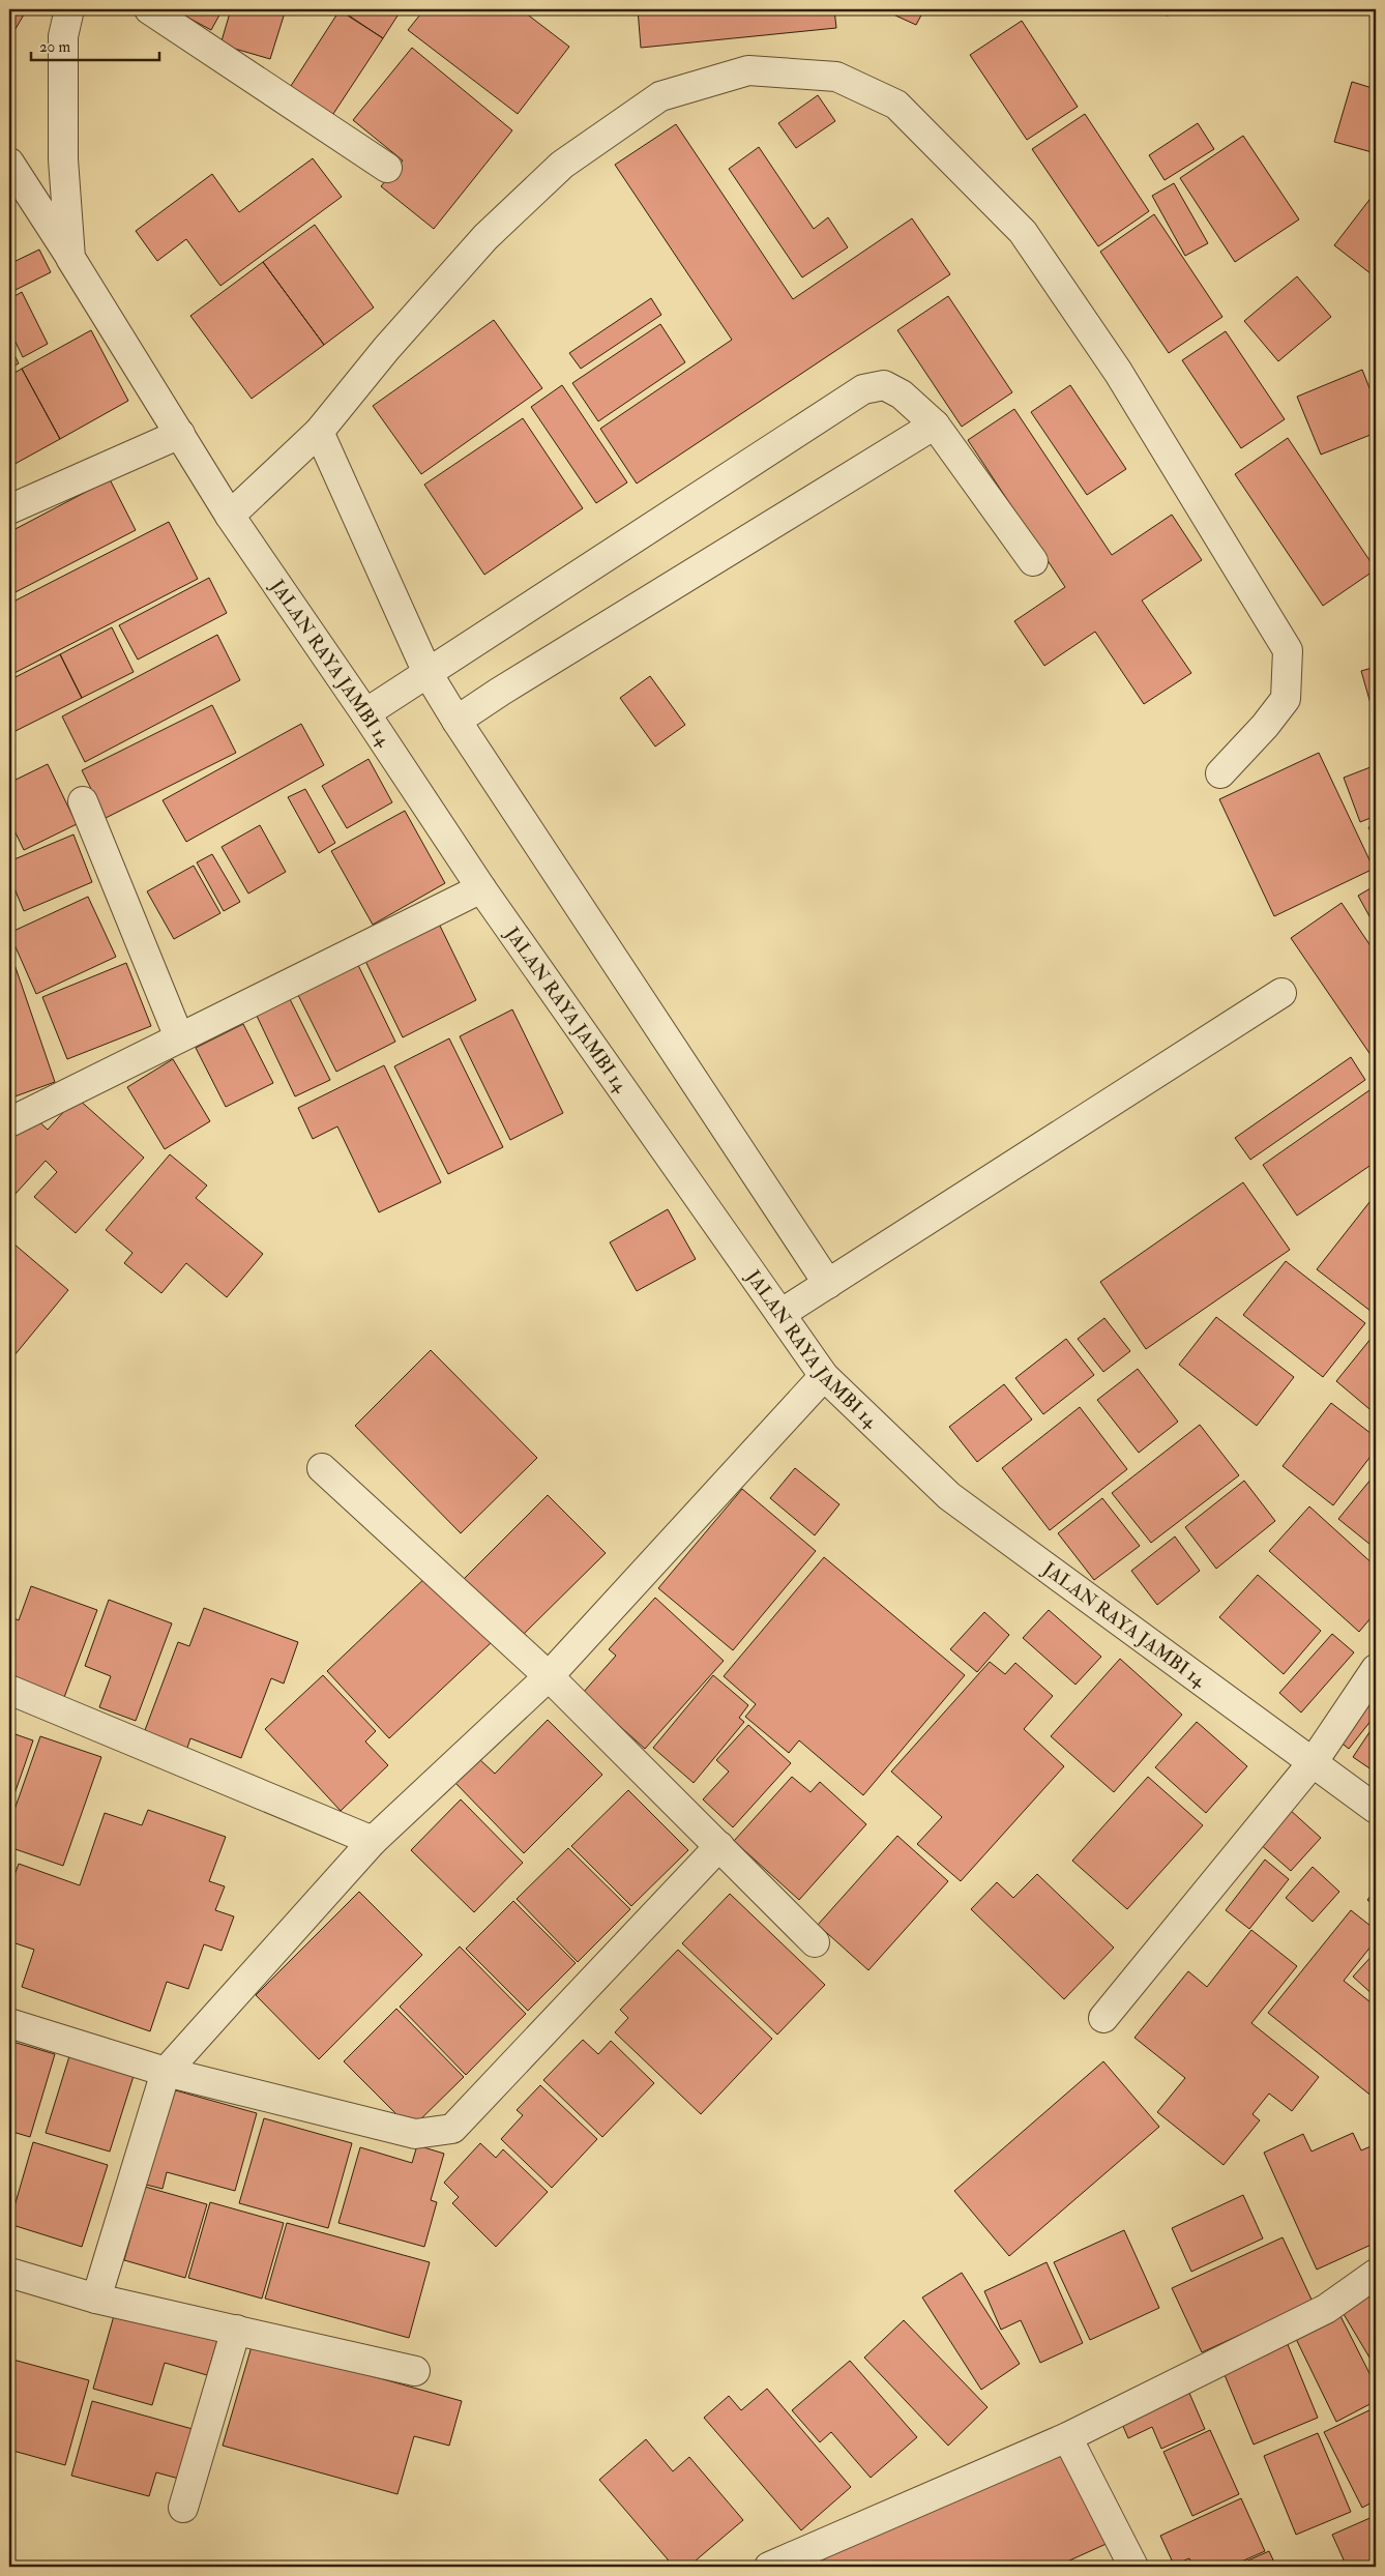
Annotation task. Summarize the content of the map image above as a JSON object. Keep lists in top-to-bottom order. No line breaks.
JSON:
{"streets":{"street":["JALAN RAYA JAMBI 14"]},"scale_bar":"20 m"}
